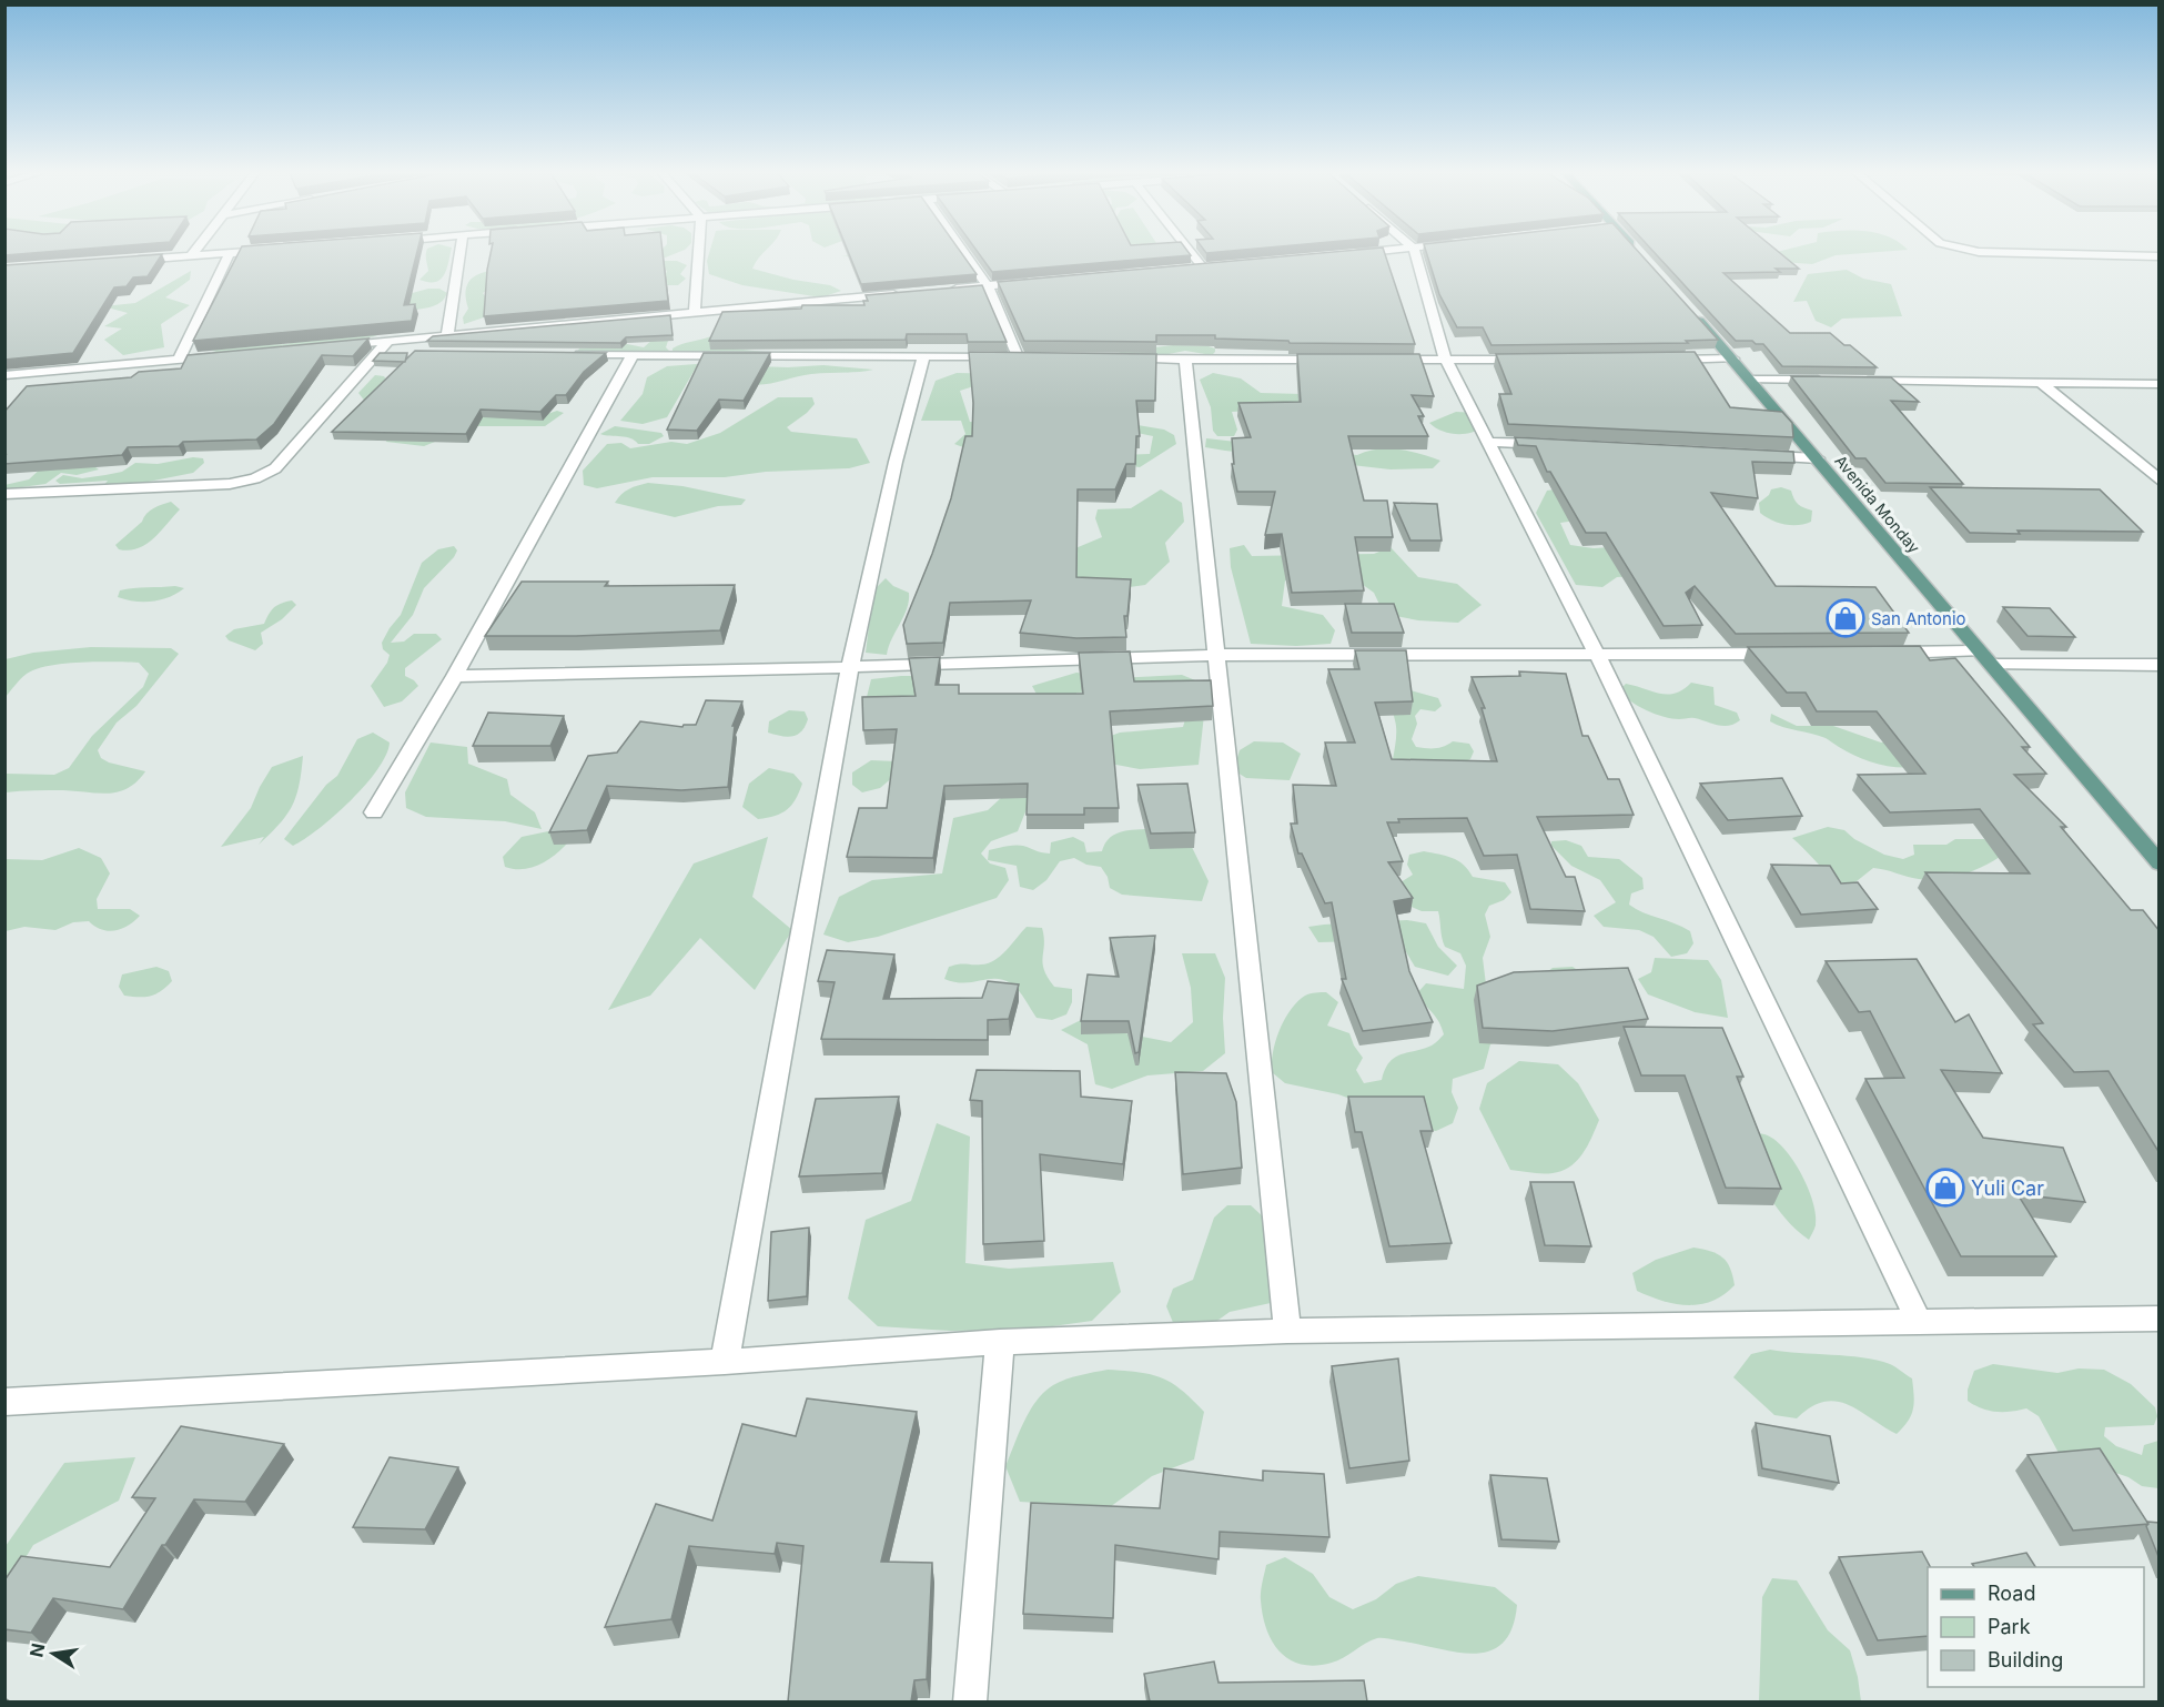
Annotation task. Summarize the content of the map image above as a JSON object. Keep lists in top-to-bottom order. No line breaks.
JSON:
{"streets":{"main road":["Avenida Monday"]},"places":{"shop":["San Antonio","Yuli Car"]},"legend":["Road","Park","Building"],"north":"left"}
